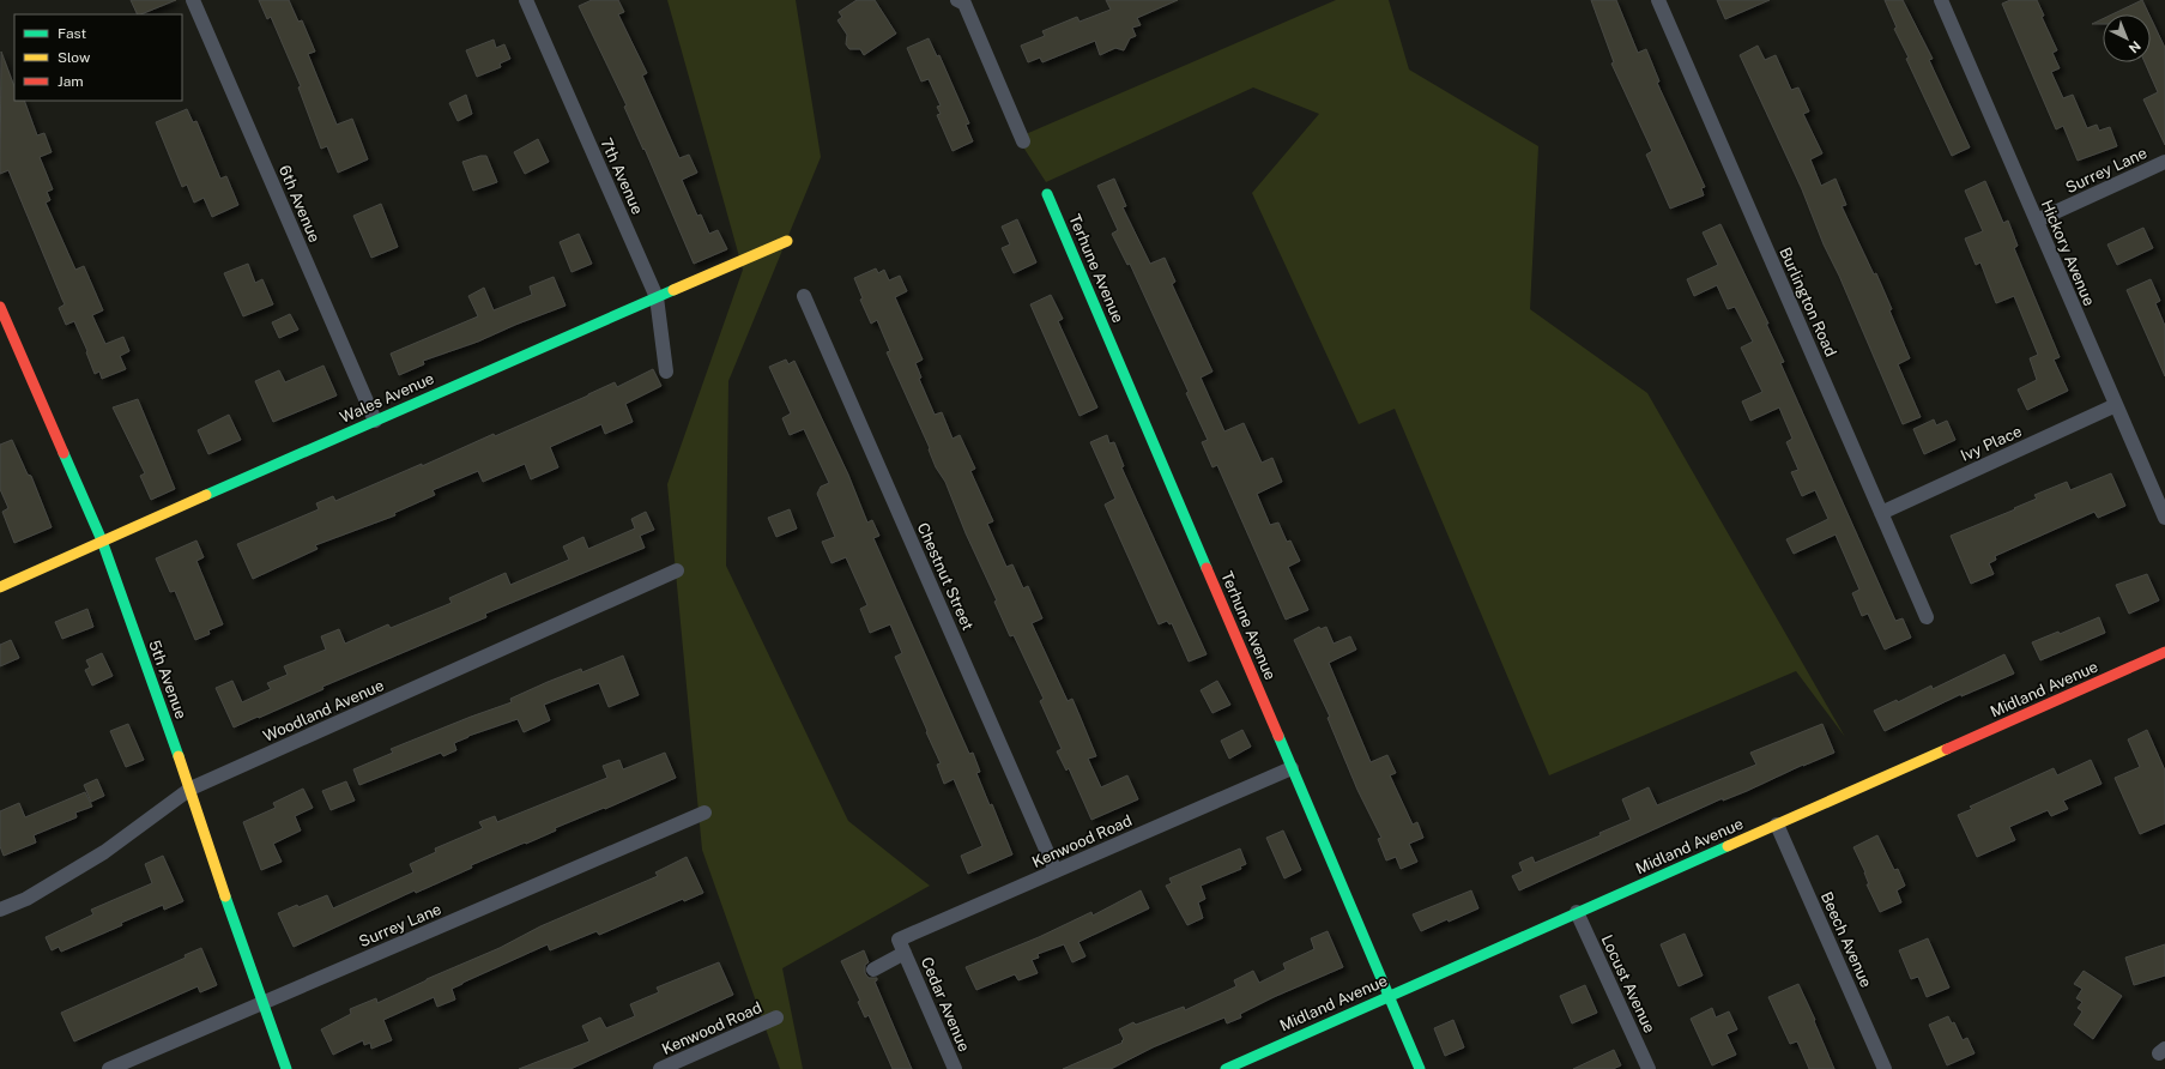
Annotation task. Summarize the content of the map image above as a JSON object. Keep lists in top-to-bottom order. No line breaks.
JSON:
{"streets":{"street":["Surrey Lane","7th Avenue","6th Avenue","Hickory Avenue","Terhune Avenue","Burlington Road","Wales Avenue","Ivy Place","Chestnut Street","5th Avenue","Midland Avenue","Woodland Avenue","Kenwood Road","Beech Avenue","Locust Avenue","Cedar Avenue"]},"crossings":[["Surrey Lane","Hickory Avenue"],["Surrey Lane","5th Avenue"],["7th Avenue","Wales Avenue"],["6th Avenue","Wales Avenue"],["Hickory Avenue","Ivy Place"],["Terhune Avenue","Midland Avenue"],["Terhune Avenue","Kenwood Road"],["Burlington Road","Ivy Place"],["Wales Avenue","5th Avenue"],["Chestnut Street","Kenwood Road"],["5th Avenue","Woodland Avenue"],["Midland Avenue","Beech Avenue"],["Midland Avenue","Locust Avenue"],["Kenwood Road","Cedar Avenue"]],"legend":["Fast","Slow","Jam"],"north":"bottom right"}
